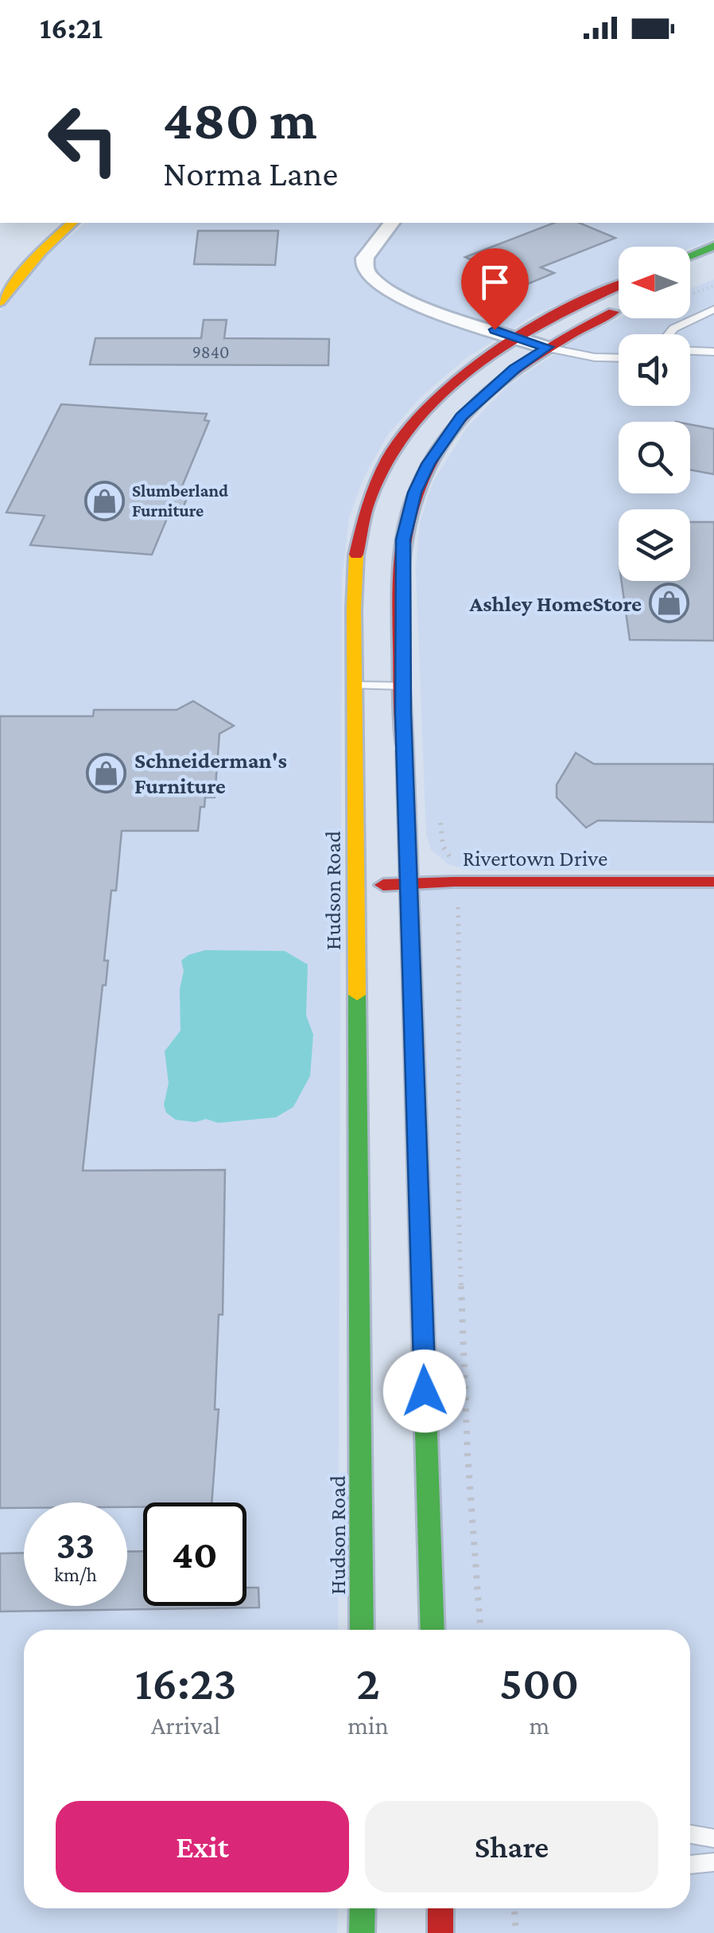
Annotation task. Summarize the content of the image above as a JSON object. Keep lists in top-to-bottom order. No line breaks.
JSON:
{"streets":{"main road":["Rivertown Drive","Hudson Road"]},"crossings":[["Rivertown Drive","Hudson Road"]],"places":{"shop":["Slumberland Furniture","Ashley HomeStore","Schneiderman's Furniture"]},"house_numbers":["9840"],"north":"left","page":{"status":"16:21","turn":["480 m","Norma Lane"],"speed":"33 km/h","limit":"40","eta":["16:23","Arrival","2","min","500","m"],"buttons":["Exit","Share"]}}
